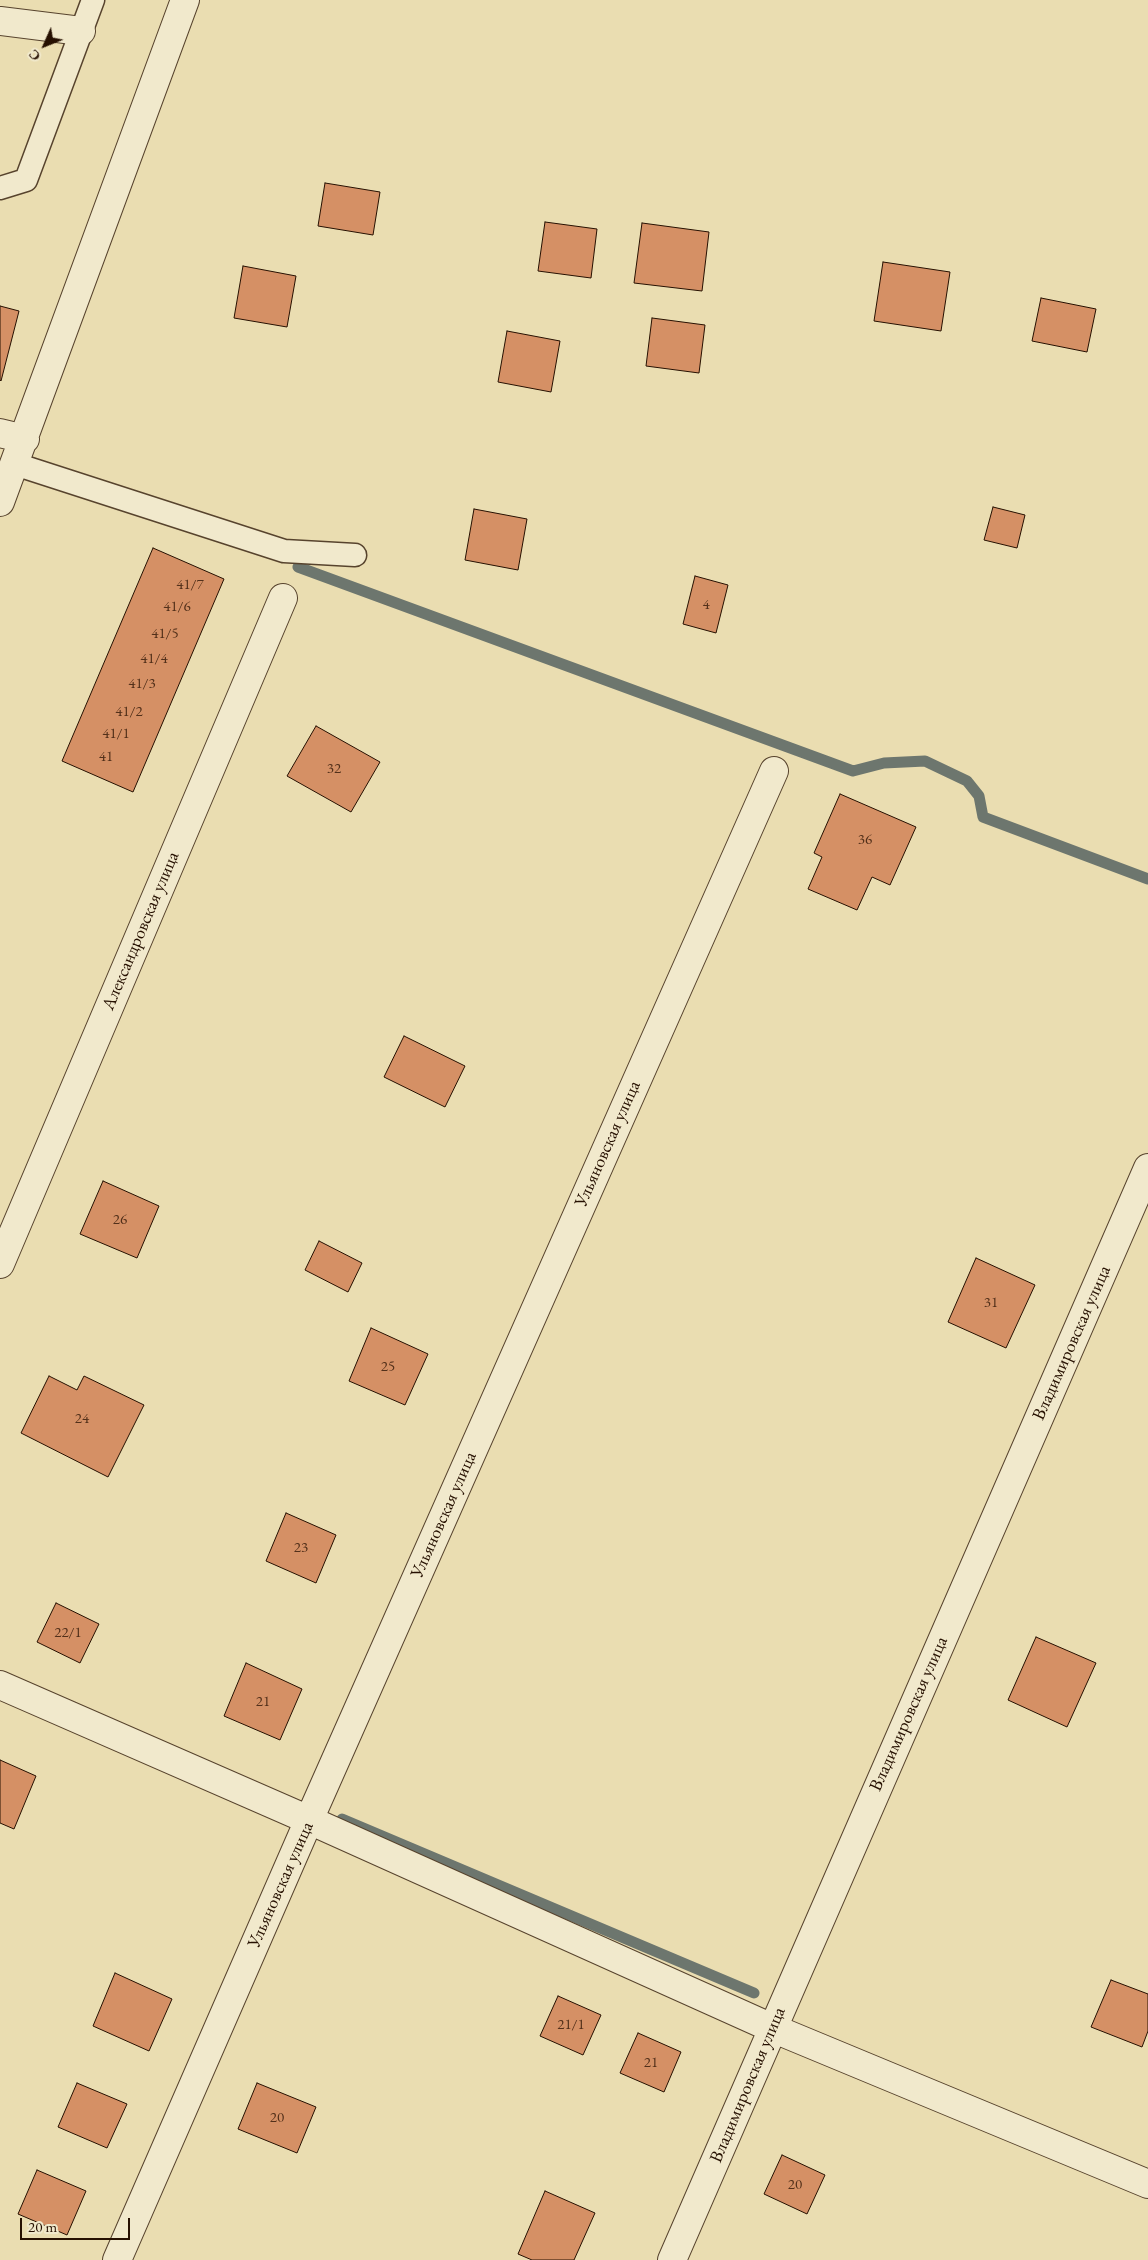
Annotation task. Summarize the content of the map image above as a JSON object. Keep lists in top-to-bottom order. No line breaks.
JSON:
{"streets":{"street":["Александровская улица","Ульяновская улица","Владимировская улица"]},"house_numbers":["41/7","4","41/6","41/5","41/4","41/3","41/2","41/1","41","32","36","26","31","25","24","23","22/1","21","21/1","21","20","20"],"scale_bar":"20 m","north":"bottom left"}
